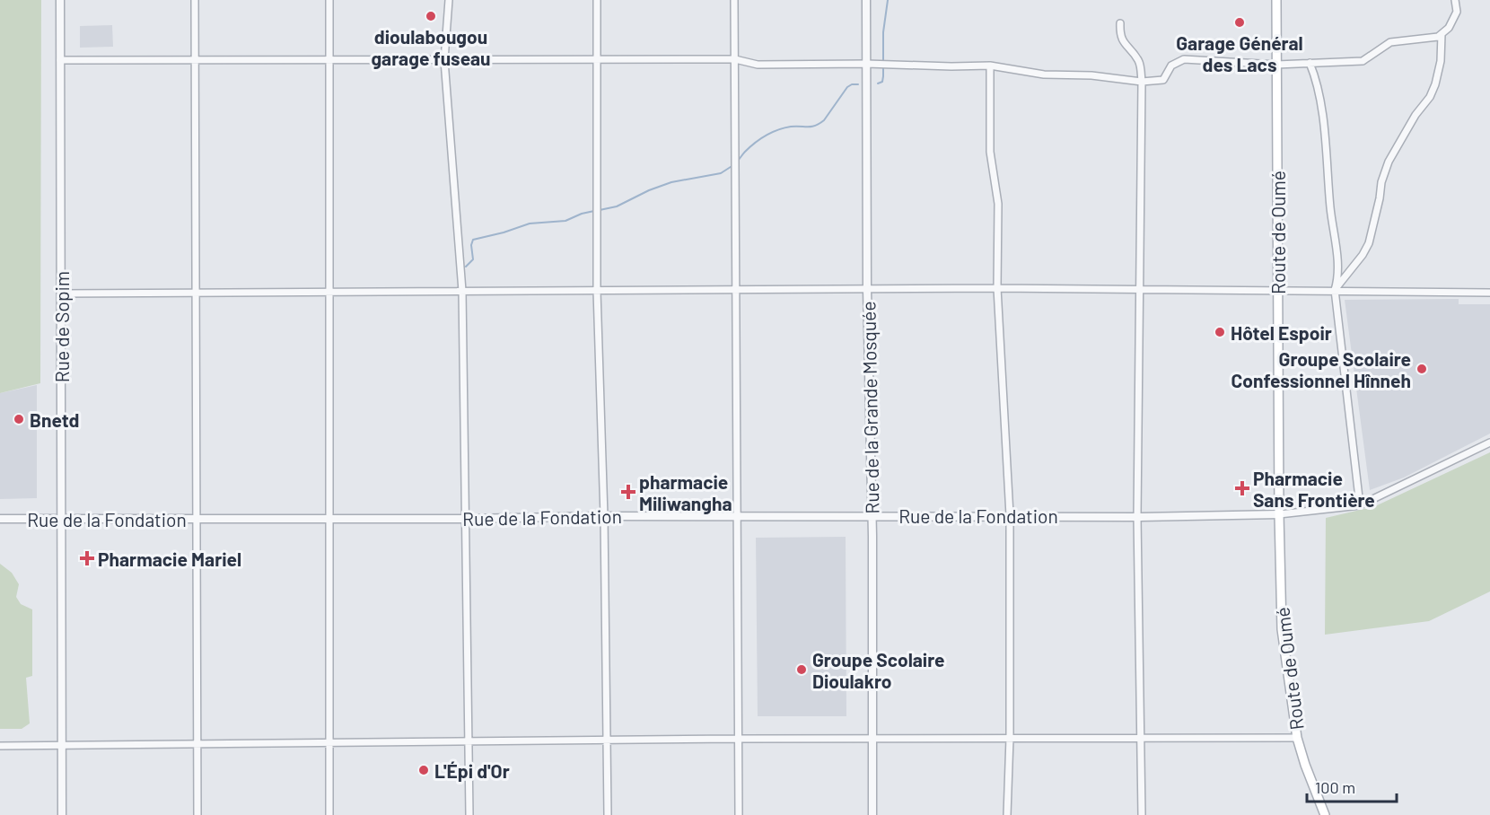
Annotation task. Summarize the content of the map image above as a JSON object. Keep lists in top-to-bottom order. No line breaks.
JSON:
{"streets":{"main road":["Route de Oumé"],"street":["Rue de Sopim","Rue de la Grande Mosquée","Rue de la Fondation"]},"crossings":[["Route de Oumé","Rue de la Fondation"],["Rue de Sopim","Rue de la Fondation"],["Rue de la Grande Mosquée","Rue de la Fondation"]],"places":{"other":["dioulabougou garage fuseau","Garage Général des Lacs","Hôtel Espoir","Groupe Scolaire Confessionnel Hînneh","Bnetd","Groupe Scolaire Dioulakro","L'Épi d'Or"],"health":["Pharmacie Sans Frontière","pharmacie Miliwangha","Pharmacie Mariel"]},"scale_bar":"100 m"}
